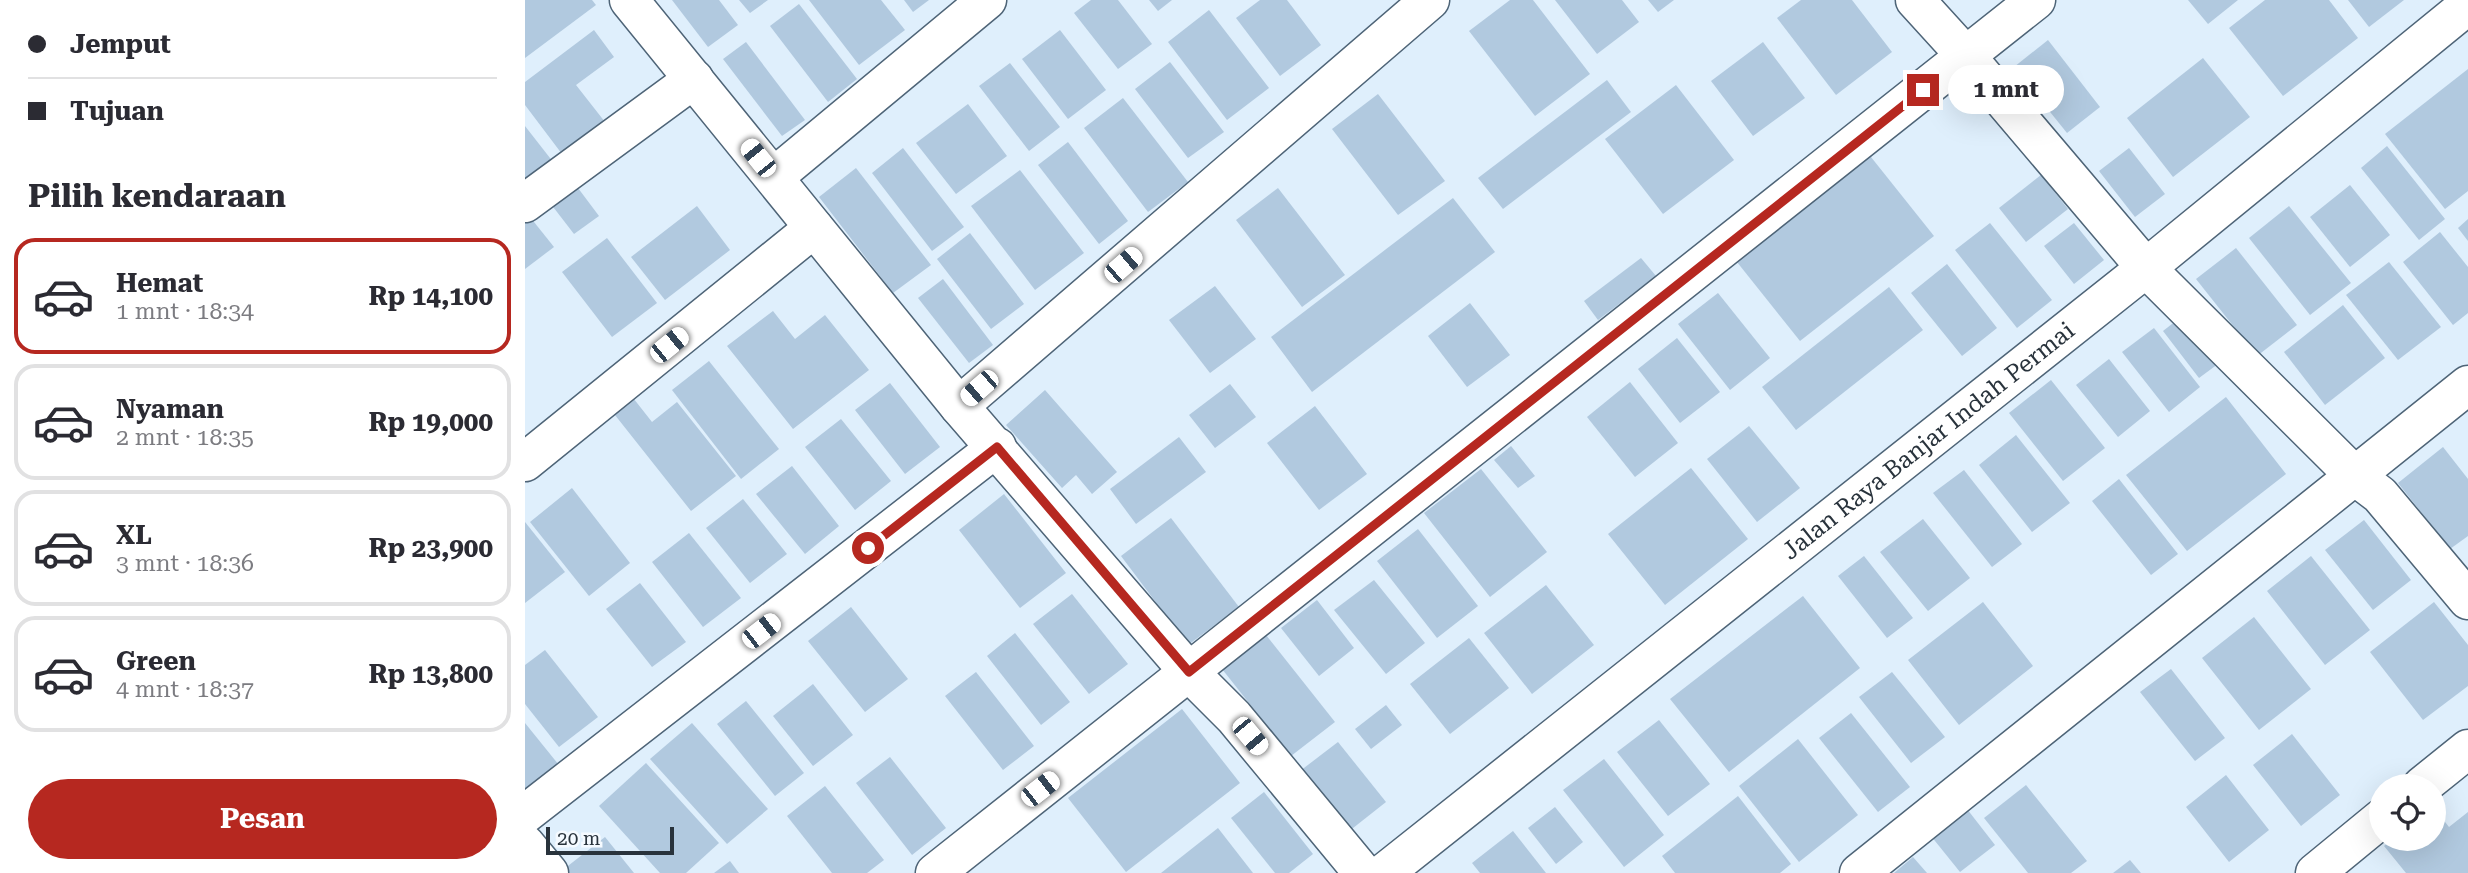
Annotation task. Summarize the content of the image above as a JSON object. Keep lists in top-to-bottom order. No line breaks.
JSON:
{"streets":{"street":["Jalan Raya Banjar Indah Permai"]},"scale_bar":"20 m","page":{"banner":["Jemput","Tujuan"],"bubble":"1 mnt","heading":"Pilih kendaraan","list":[{"name":"Hemat","note":"1 mnt · 18:34","value":"Rp 14,100"},{"name":"Nyaman","note":"2 mnt · 18:35","value":"Rp 19,000"},{"name":"XL","note":"3 mnt · 18:36","value":"Rp 23,900"},{"name":"Green","note":"4 mnt · 18:37","value":"Rp 13,800"}],"buttons":"Pesan","scale":"20 m"}}
